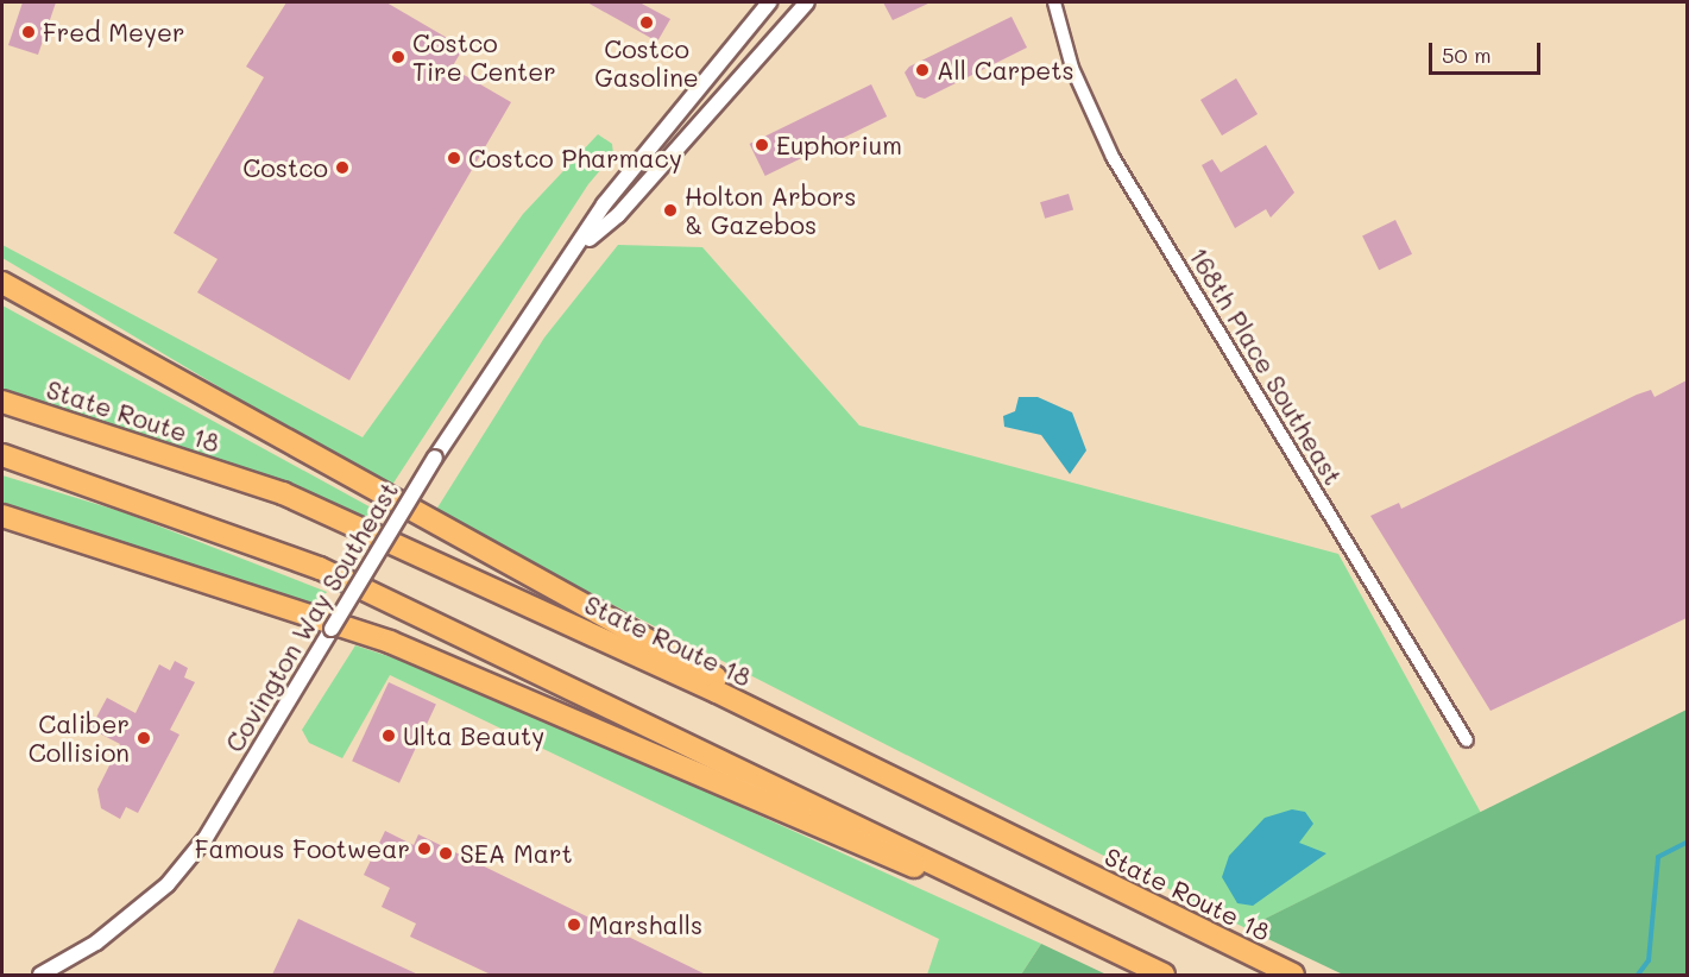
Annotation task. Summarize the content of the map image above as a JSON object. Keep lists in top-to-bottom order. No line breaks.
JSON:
{"streets":{"highway":["State Route 18"],"street":["168th Place Southeast","Covington Way Southeast"]},"places":["Costco Gasoline","Fred Meyer","Costco Tire Center","All Carpets","Euphorium","Costco Pharmacy","Costco","Holton Arbors & Gazebos","Ulta Beauty","Caliber Collision","Famous Footwear","SEA Mart","Marshalls"],"scale_bar":"50 m"}
